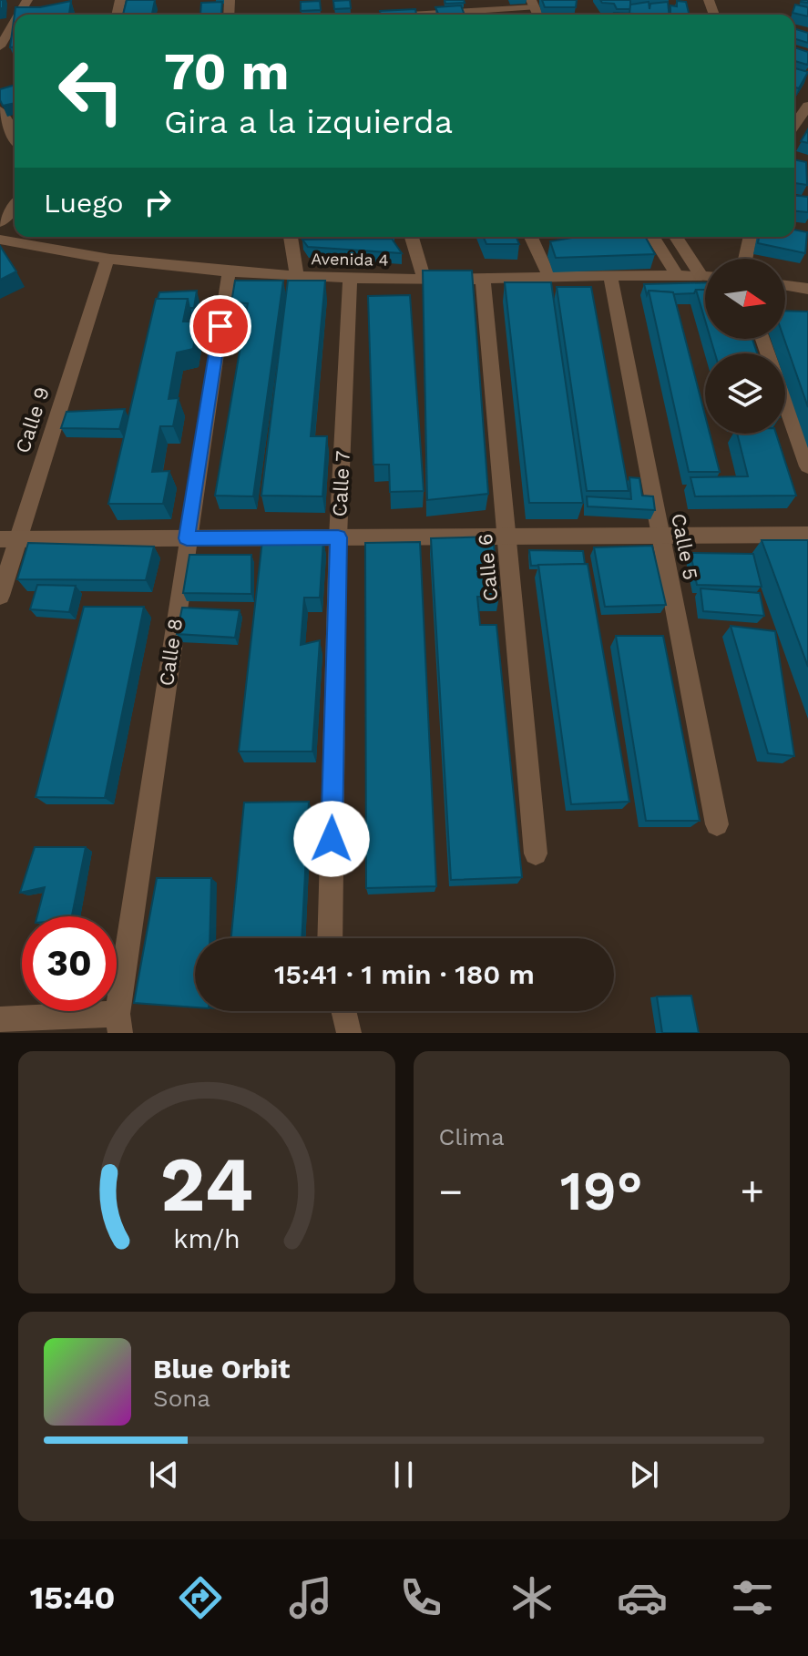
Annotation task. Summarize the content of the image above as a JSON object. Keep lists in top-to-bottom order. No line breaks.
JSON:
{"streets":{"street":["Avenida 4","Calle 9","Calle 7","Calle 5","Calle 6","Calle 8"]},"crossings":[["Avenida 4","Calle 9"],["Avenida 4","Calle 7"],["Avenida 4","Calle 5"],["Avenida 4","Calle 6"],["Avenida 4","Calle 8"]],"north":"right","page":{"turn":["70 m","Gira a la izquierda"],"then":"Luego","limit":"30","trip":"15:41 · 1 min · 180 m","tile":"Clima","heat":["−","19°","+"],"song":["Blue Orbit","Sona"],"tabs":"15:40","gauge":["24","km/h"]}}
